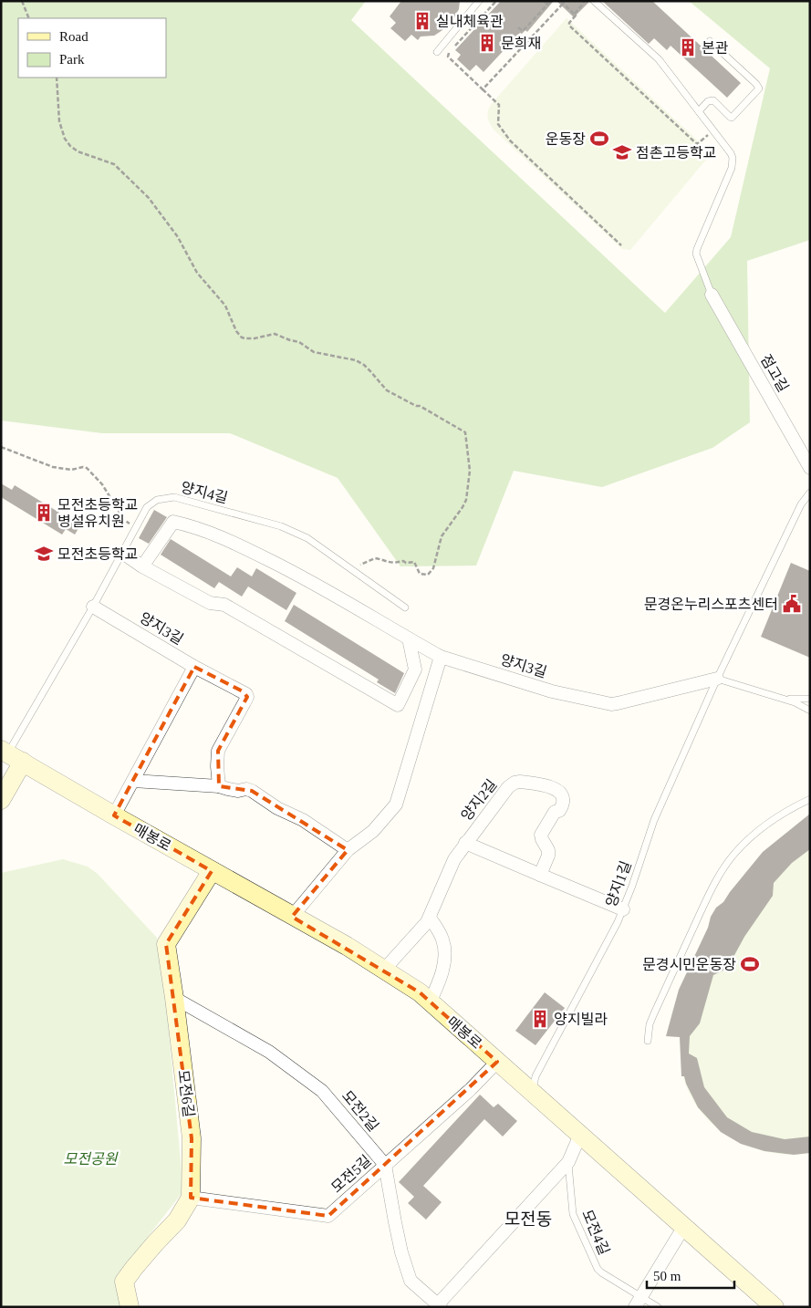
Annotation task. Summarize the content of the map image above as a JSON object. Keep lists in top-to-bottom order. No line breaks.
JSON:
{"streets":{"street":["점고길","양지3길","양지2길","매봉로","모전6길","모전2길","모전5길"],"lane":["양지4길","양지1길","모전4길"]},"crossings":[["양지4길","양지3길"],["양지4길","매봉로"],["양지3길","양지1길"],["양지2길","매봉로"],["양지2길","양지1길"],["매봉로","양지1길"],["매봉로","모전6길"],["매봉로","모전5길"],["모전6길","모전2길"],["모전6길","모전5길"],["모전2길","모전5길"]],"districts":["모전동"],"parks":["모전공원"],"places":{"building":["실내체육관","문희재","본관","모전초등학교 병설유치원","양지빌라"],"sports":["운동장","문경시민운동장"],"school or university":["점촌고등학교","모전초등학교"],"public building":["문경온누리스포츠센터"]},"legend":["Road","Park"],"scale_bar":"50 m"}
